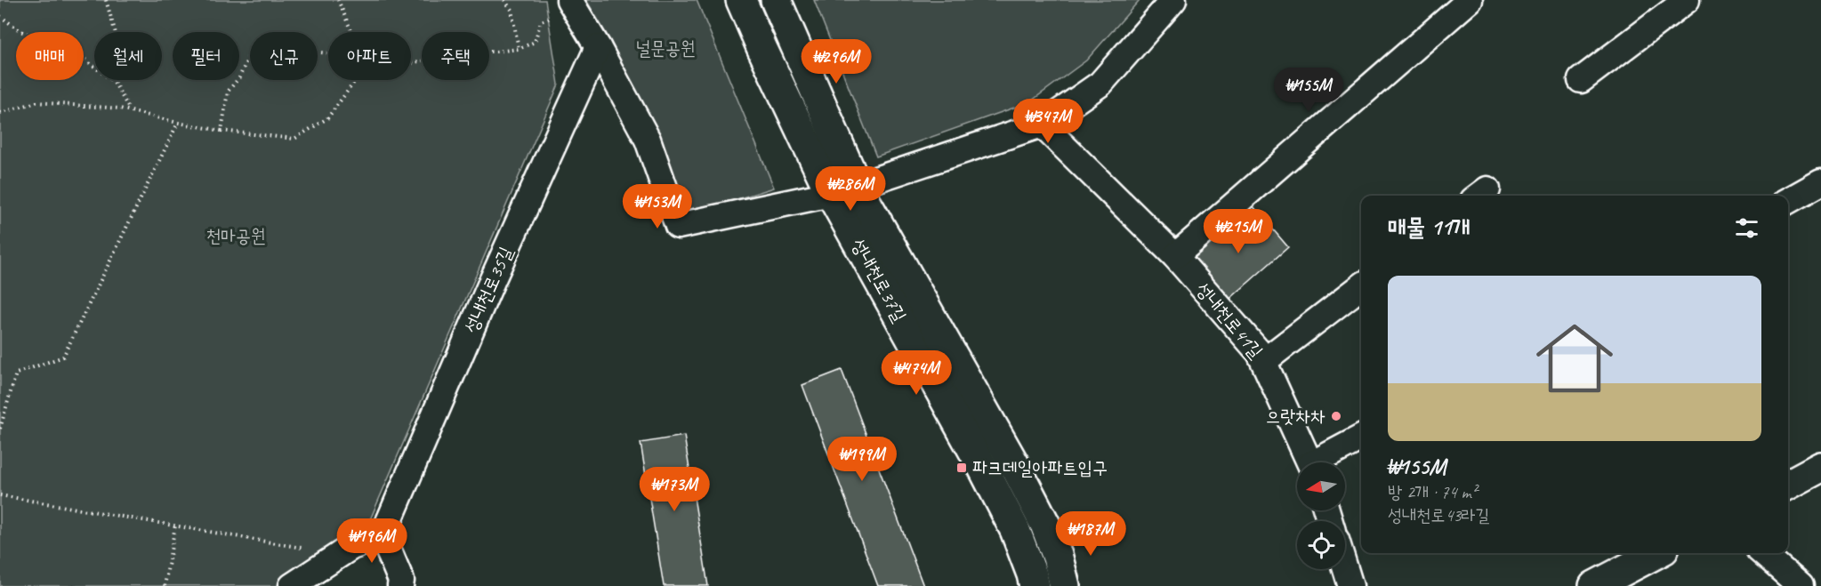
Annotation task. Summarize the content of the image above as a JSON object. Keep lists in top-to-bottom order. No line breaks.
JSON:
{"streets":{"main road":["성내천로37길"],"street":["성내천로35길","성내천로41길"]},"parks":["널문공원","천마공원"],"places":{"other":["으랏차차"],"transit":["파크데일아파트입구"]},"north":"left","page":{"chip":["매매","월세","필터","신규","아파트","주택"],"price":["₩296M","₩155M","₩347M","₩286M","₩153M","₩215M","₩474M","₩199M","₩173M","₩187M","₩196M"],"heading":"매물 11개","list":[{"name":"₩155M","note":"방 2개 · 74 m² · 성내천로43라길"}]}}
